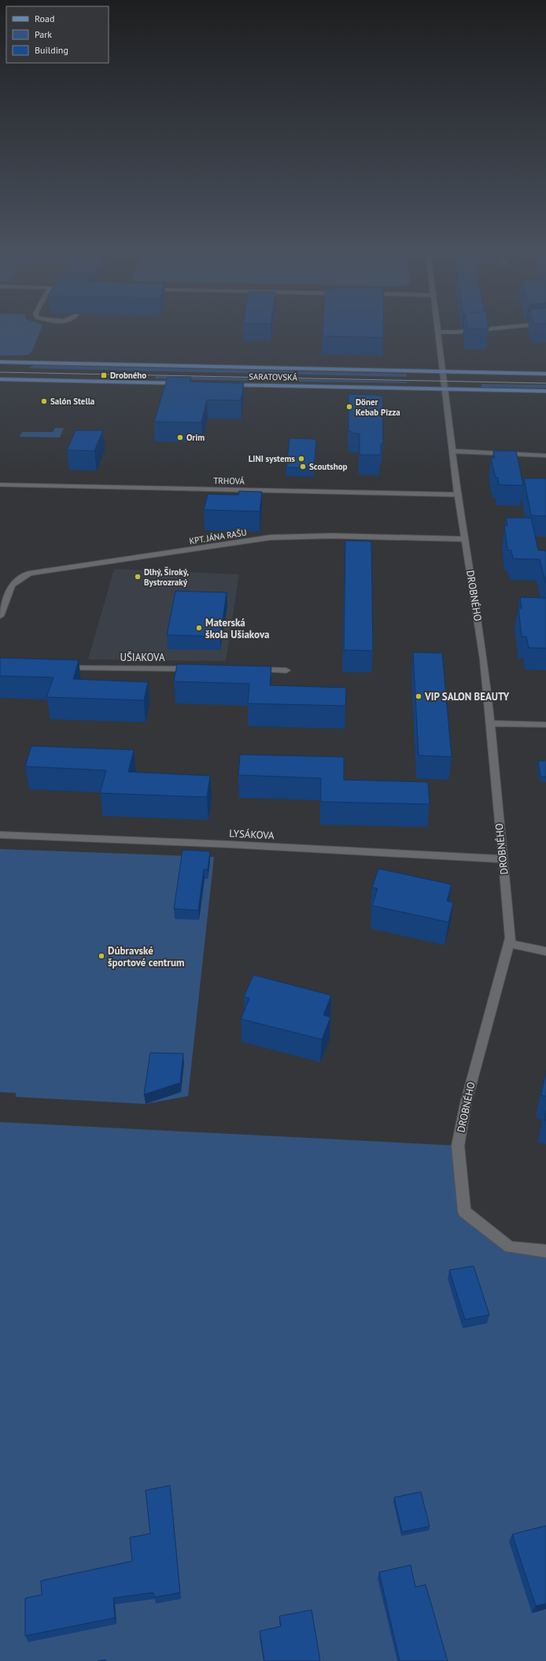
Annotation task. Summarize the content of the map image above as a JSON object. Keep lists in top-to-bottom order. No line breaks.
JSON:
{"streets":{"main road":["SARATOVSKÁ"],"street":["TRHOVÁ","KPT. JÁNA RAŠU","DROBNÉHO","UŠIAKOVA","LYSÁKOVA"]},"crossings":[["SARATOVSKÁ","DROBNÉHO"],["TRHOVÁ","DROBNÉHO"],["KPT. JÁNA RAŠU","DROBNÉHO"],["DROBNÉHO","LYSÁKOVA"]],"places":{"transit":["Drobného"],"other":["Salón Stella","Döner Kebab Pizza","Orim","LINI systems","Scoutshop","Dlhý, Široký, Bystrozraký","Materská škola Ušiakova","VIP SALON BEAUTY","Dúbravské športové centrum"]},"legend":["Road","Park","Building"]}
